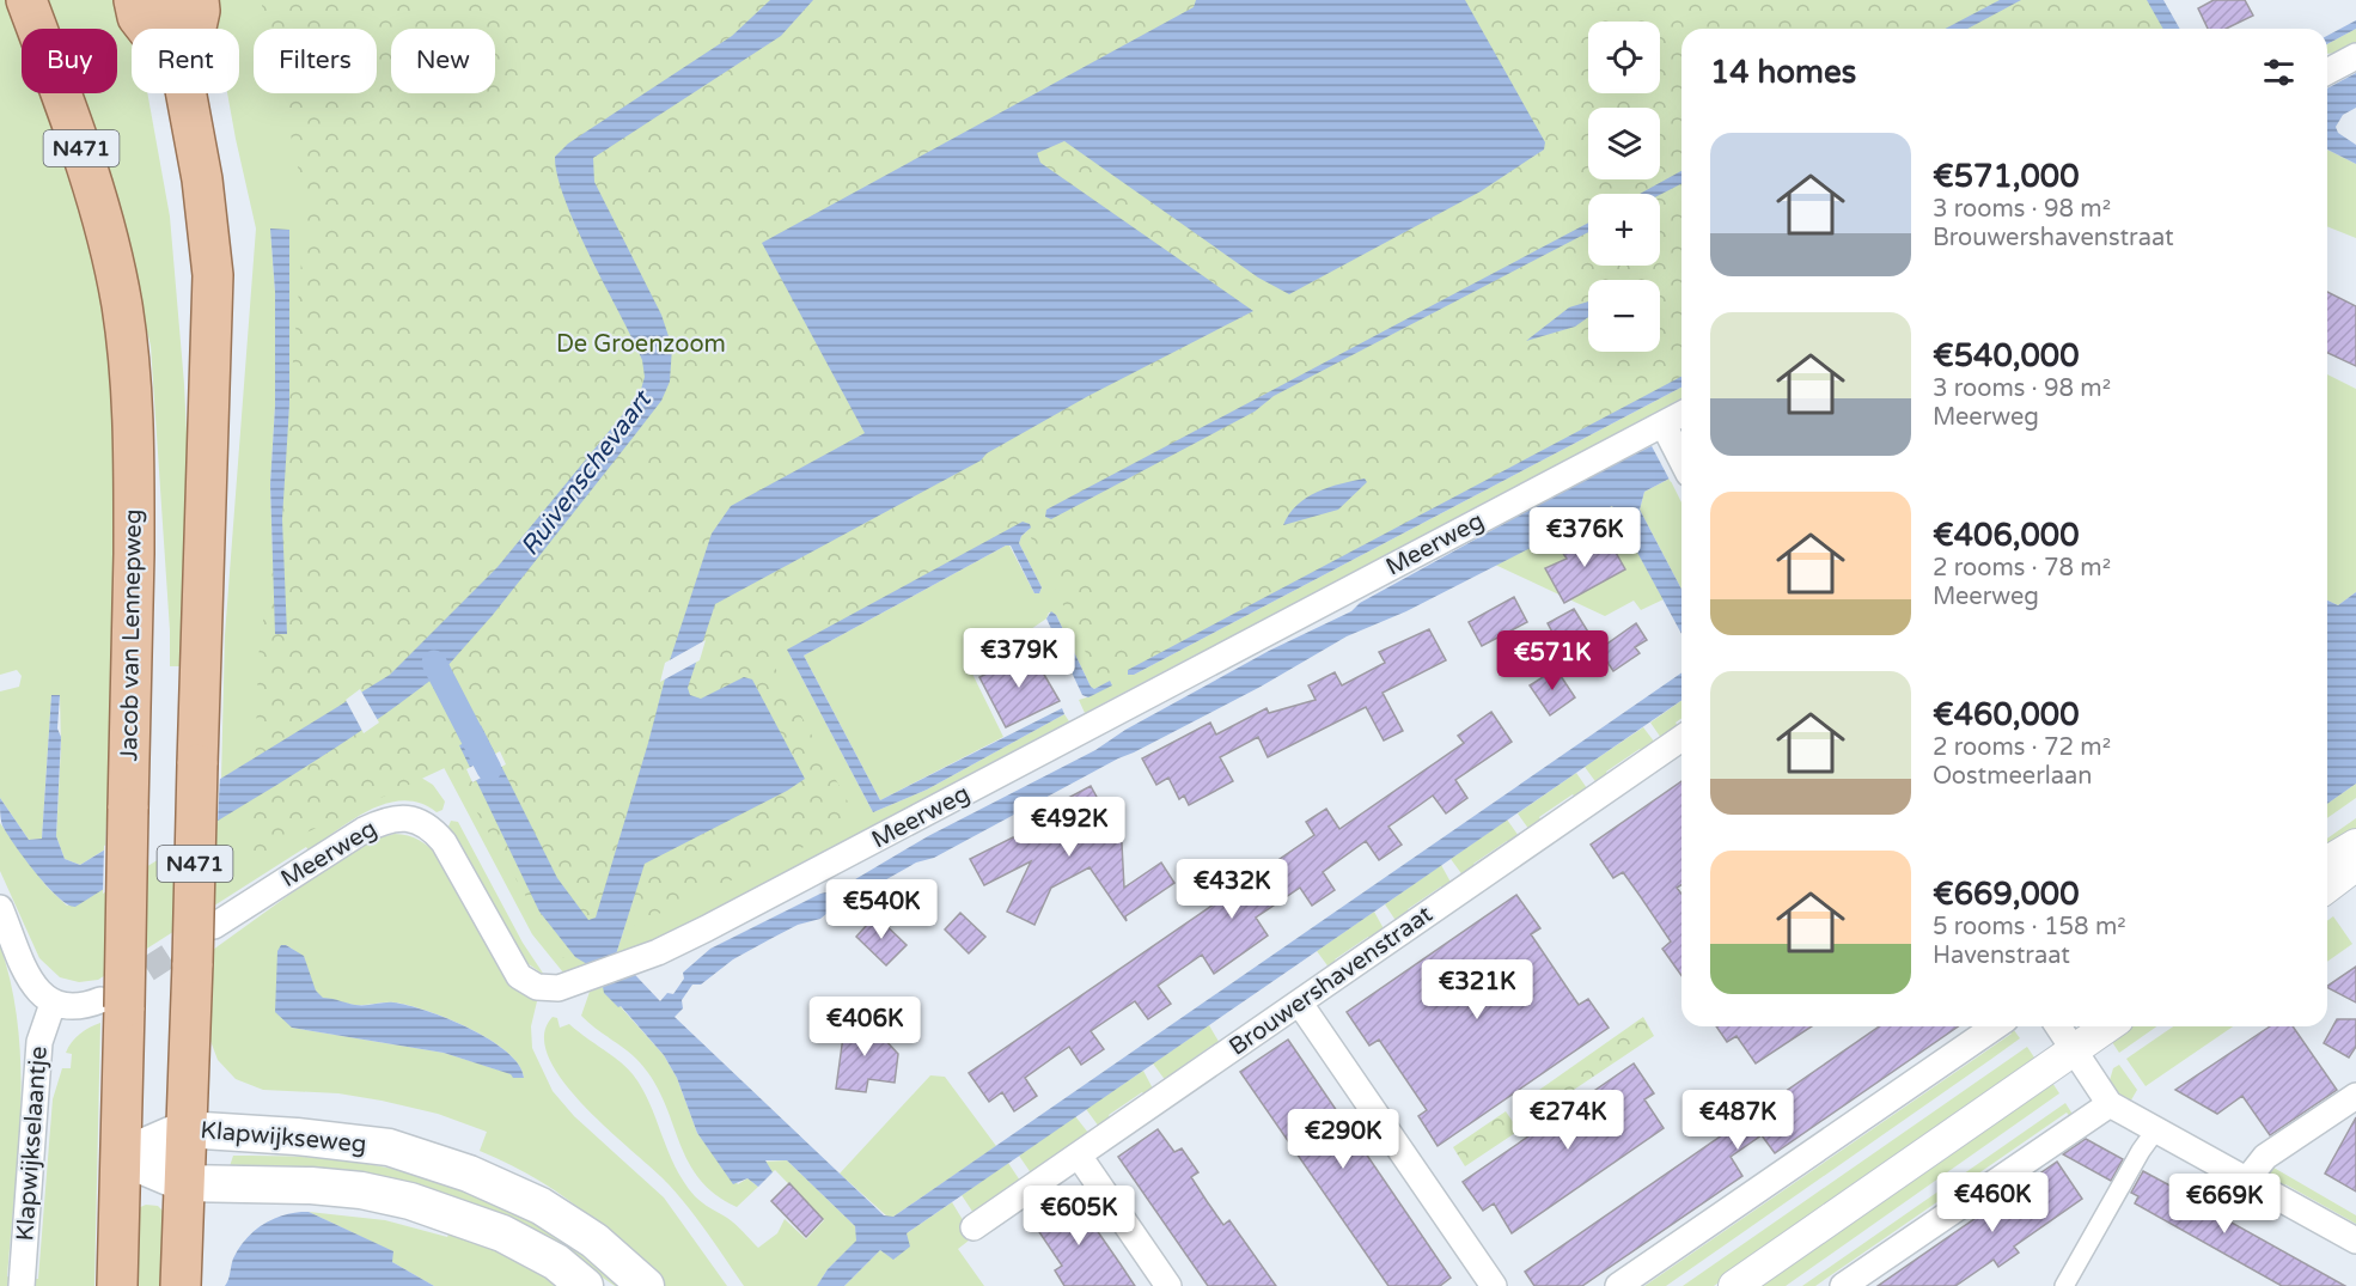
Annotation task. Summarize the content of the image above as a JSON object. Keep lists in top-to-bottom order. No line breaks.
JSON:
{"streets":{"main road":["N471","Jacob van Lennepweg","Klapwijkseweg"],"street":["Meerweg","Brouwershavenstraat","Klapwijkselaantje"]},"crossings":[["N471","Klapwijkseweg"],["Jacob van Lennepweg","Klapwijkseweg"]],"water":["Ruivenschevaart"],"parks":["De Groenzoom"],"page":{"map_buttons":["+","−"],"chip":["Buy","Rent","Filters","New"],"heading":"14 homes","list":[{"name":"€571,000","note":"3 rooms · 98 m² · Brouwershavenstraat"},{"name":"€540,000","note":"3 rooms · 98 m² · Meerweg"},{"name":"€406,000","note":"2 rooms · 78 m² · Meerweg"},{"name":"€460,000","note":"2 rooms · 72 m² · Oostmeerlaan"},{"name":"€669,000","note":"5 rooms · 158 m² · Havenstraat"}],"price":["€376K","€379K","€571K","€492K","€432K","€540K","€321K","€406K","€274K","€487K","€290K","€460K","€669K","€605K"]}}
